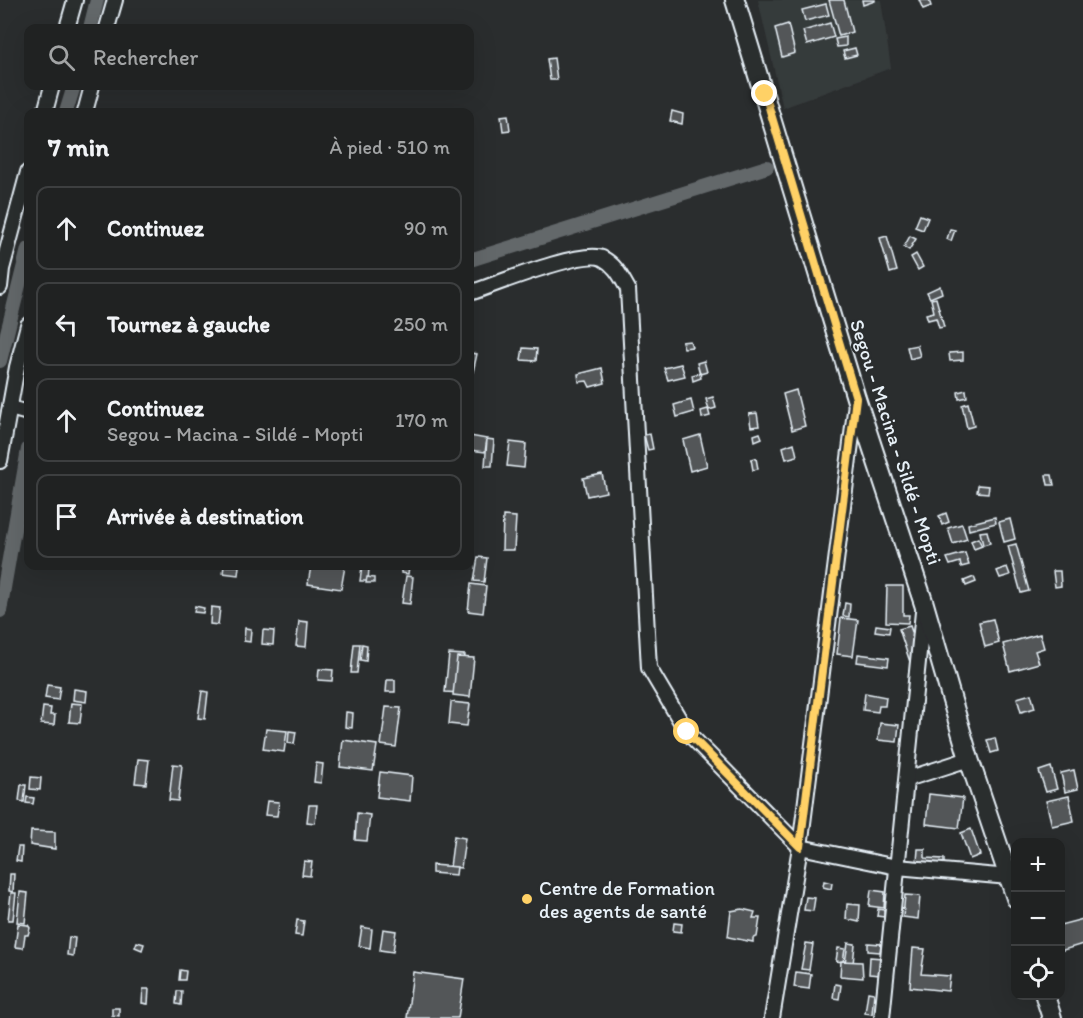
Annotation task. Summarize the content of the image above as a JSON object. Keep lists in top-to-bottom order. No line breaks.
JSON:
{"streets":{"main road":["Segou - Macina - Sildé - Mopti"]},"places":["Centre de Formation des agents de santé"],"page":{"search":"Rechercher","heading":["7 min","À pied · 510 m"],"list":[["Continuez","90 m"],["Tournez à gauche","250 m"],["Continuez","Segou - Macina - Sildé - Mopti","170 m"],"Arrivée à destination"],"map_buttons":["+","−"]}}
